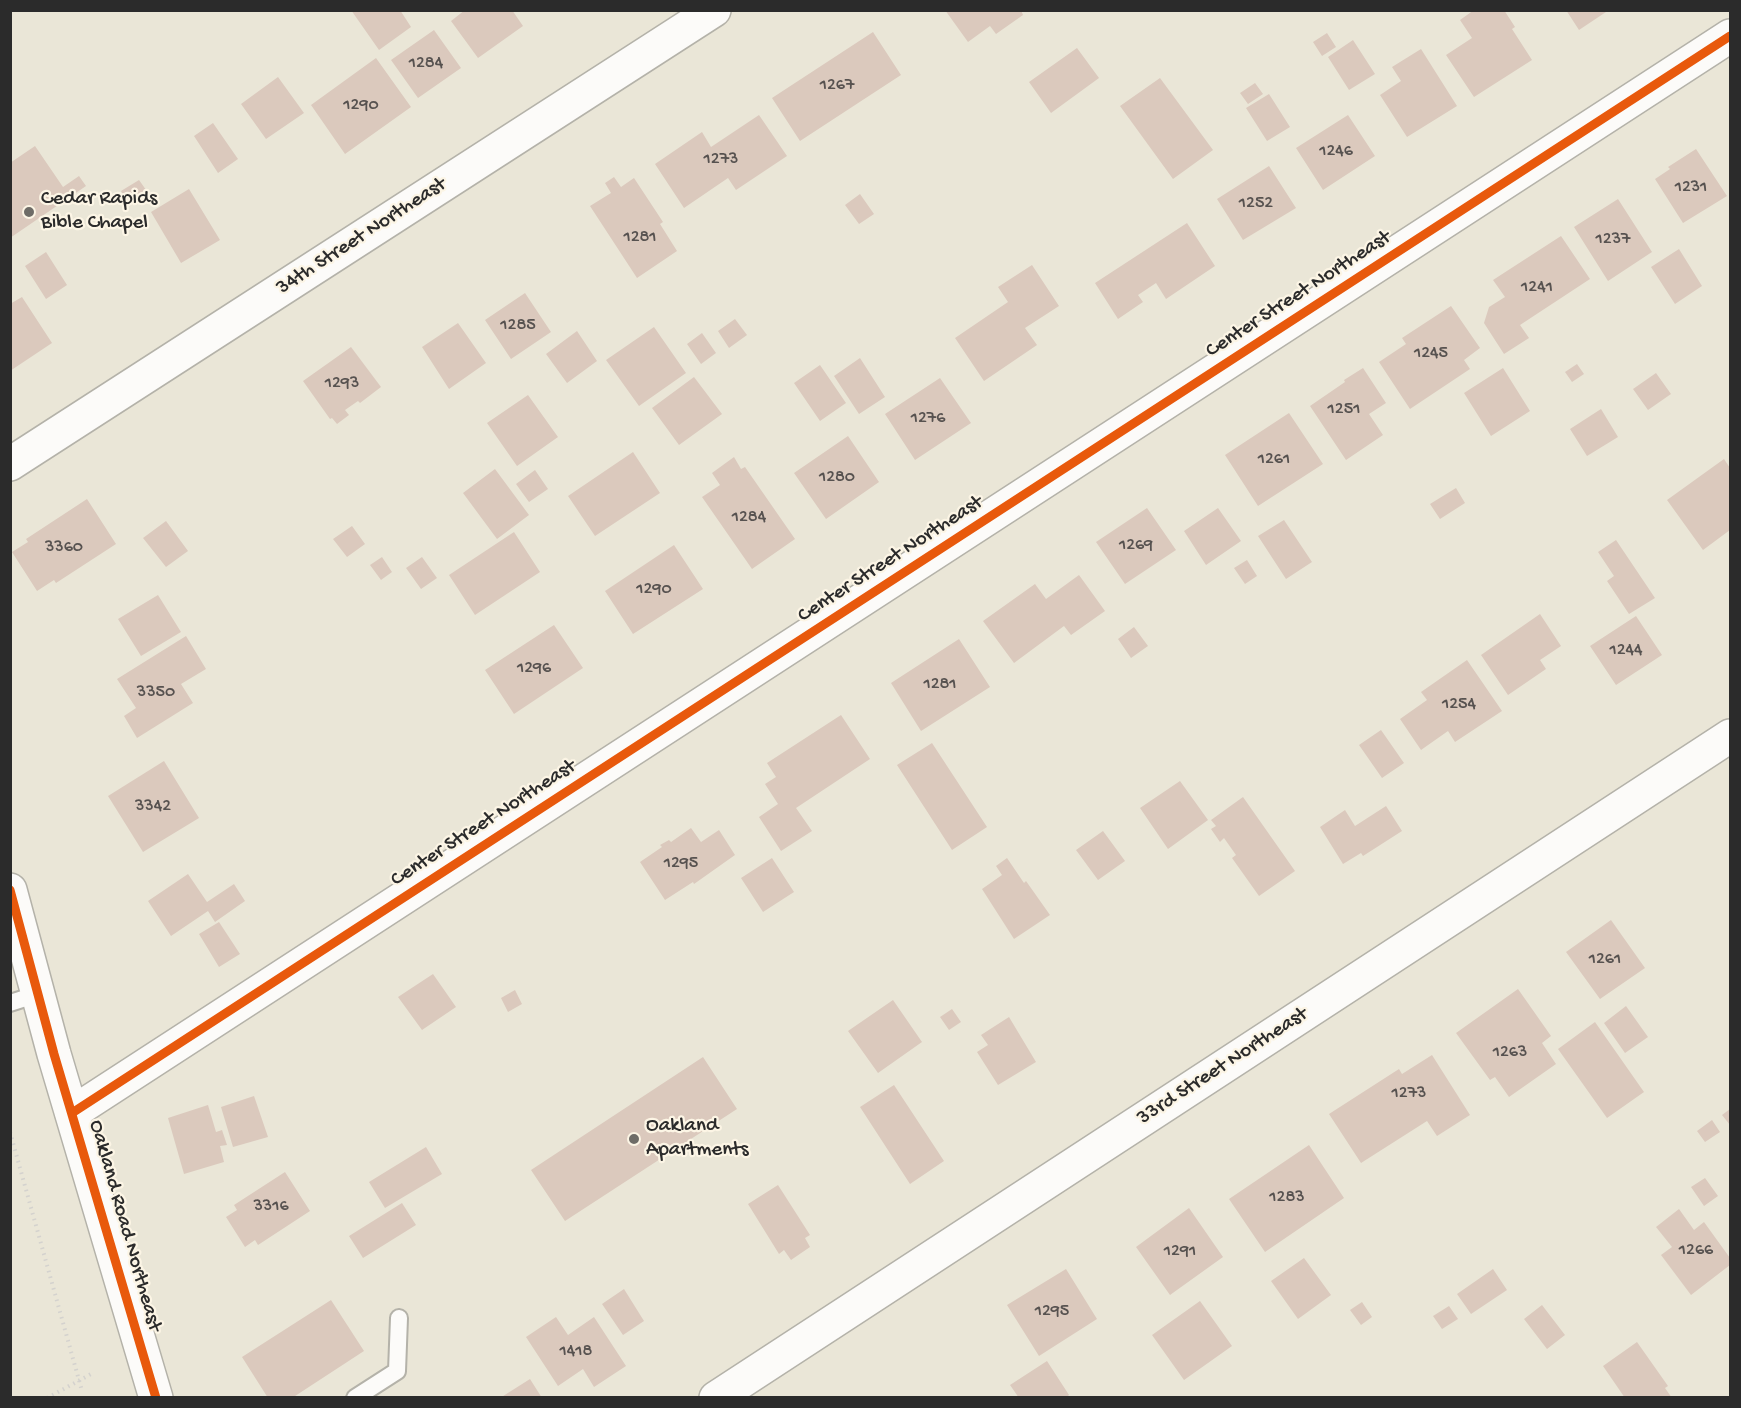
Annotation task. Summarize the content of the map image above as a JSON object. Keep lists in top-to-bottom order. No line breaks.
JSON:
{"streets":{"street":["34th Street Northeast","Center Street Northeast","33rd Street Northeast","Oakland Road Northeast"]},"crossings":[["Center Street Northeast","Oakland Road Northeast"]],"places":["Cedar Rapids Bible Chapel","Oakland Apartments"],"house_numbers":["1284","1267","1290","1246","1273","1231","1252","1281","1237","1241","1285","1245","1293","1251","1276","1261","1280","1284","1269","3360","1290","1244","1296","1281","3350","1254","3342","1295","1261","1263","1273","1283","3316","1266","1291","1295","1418"]}
